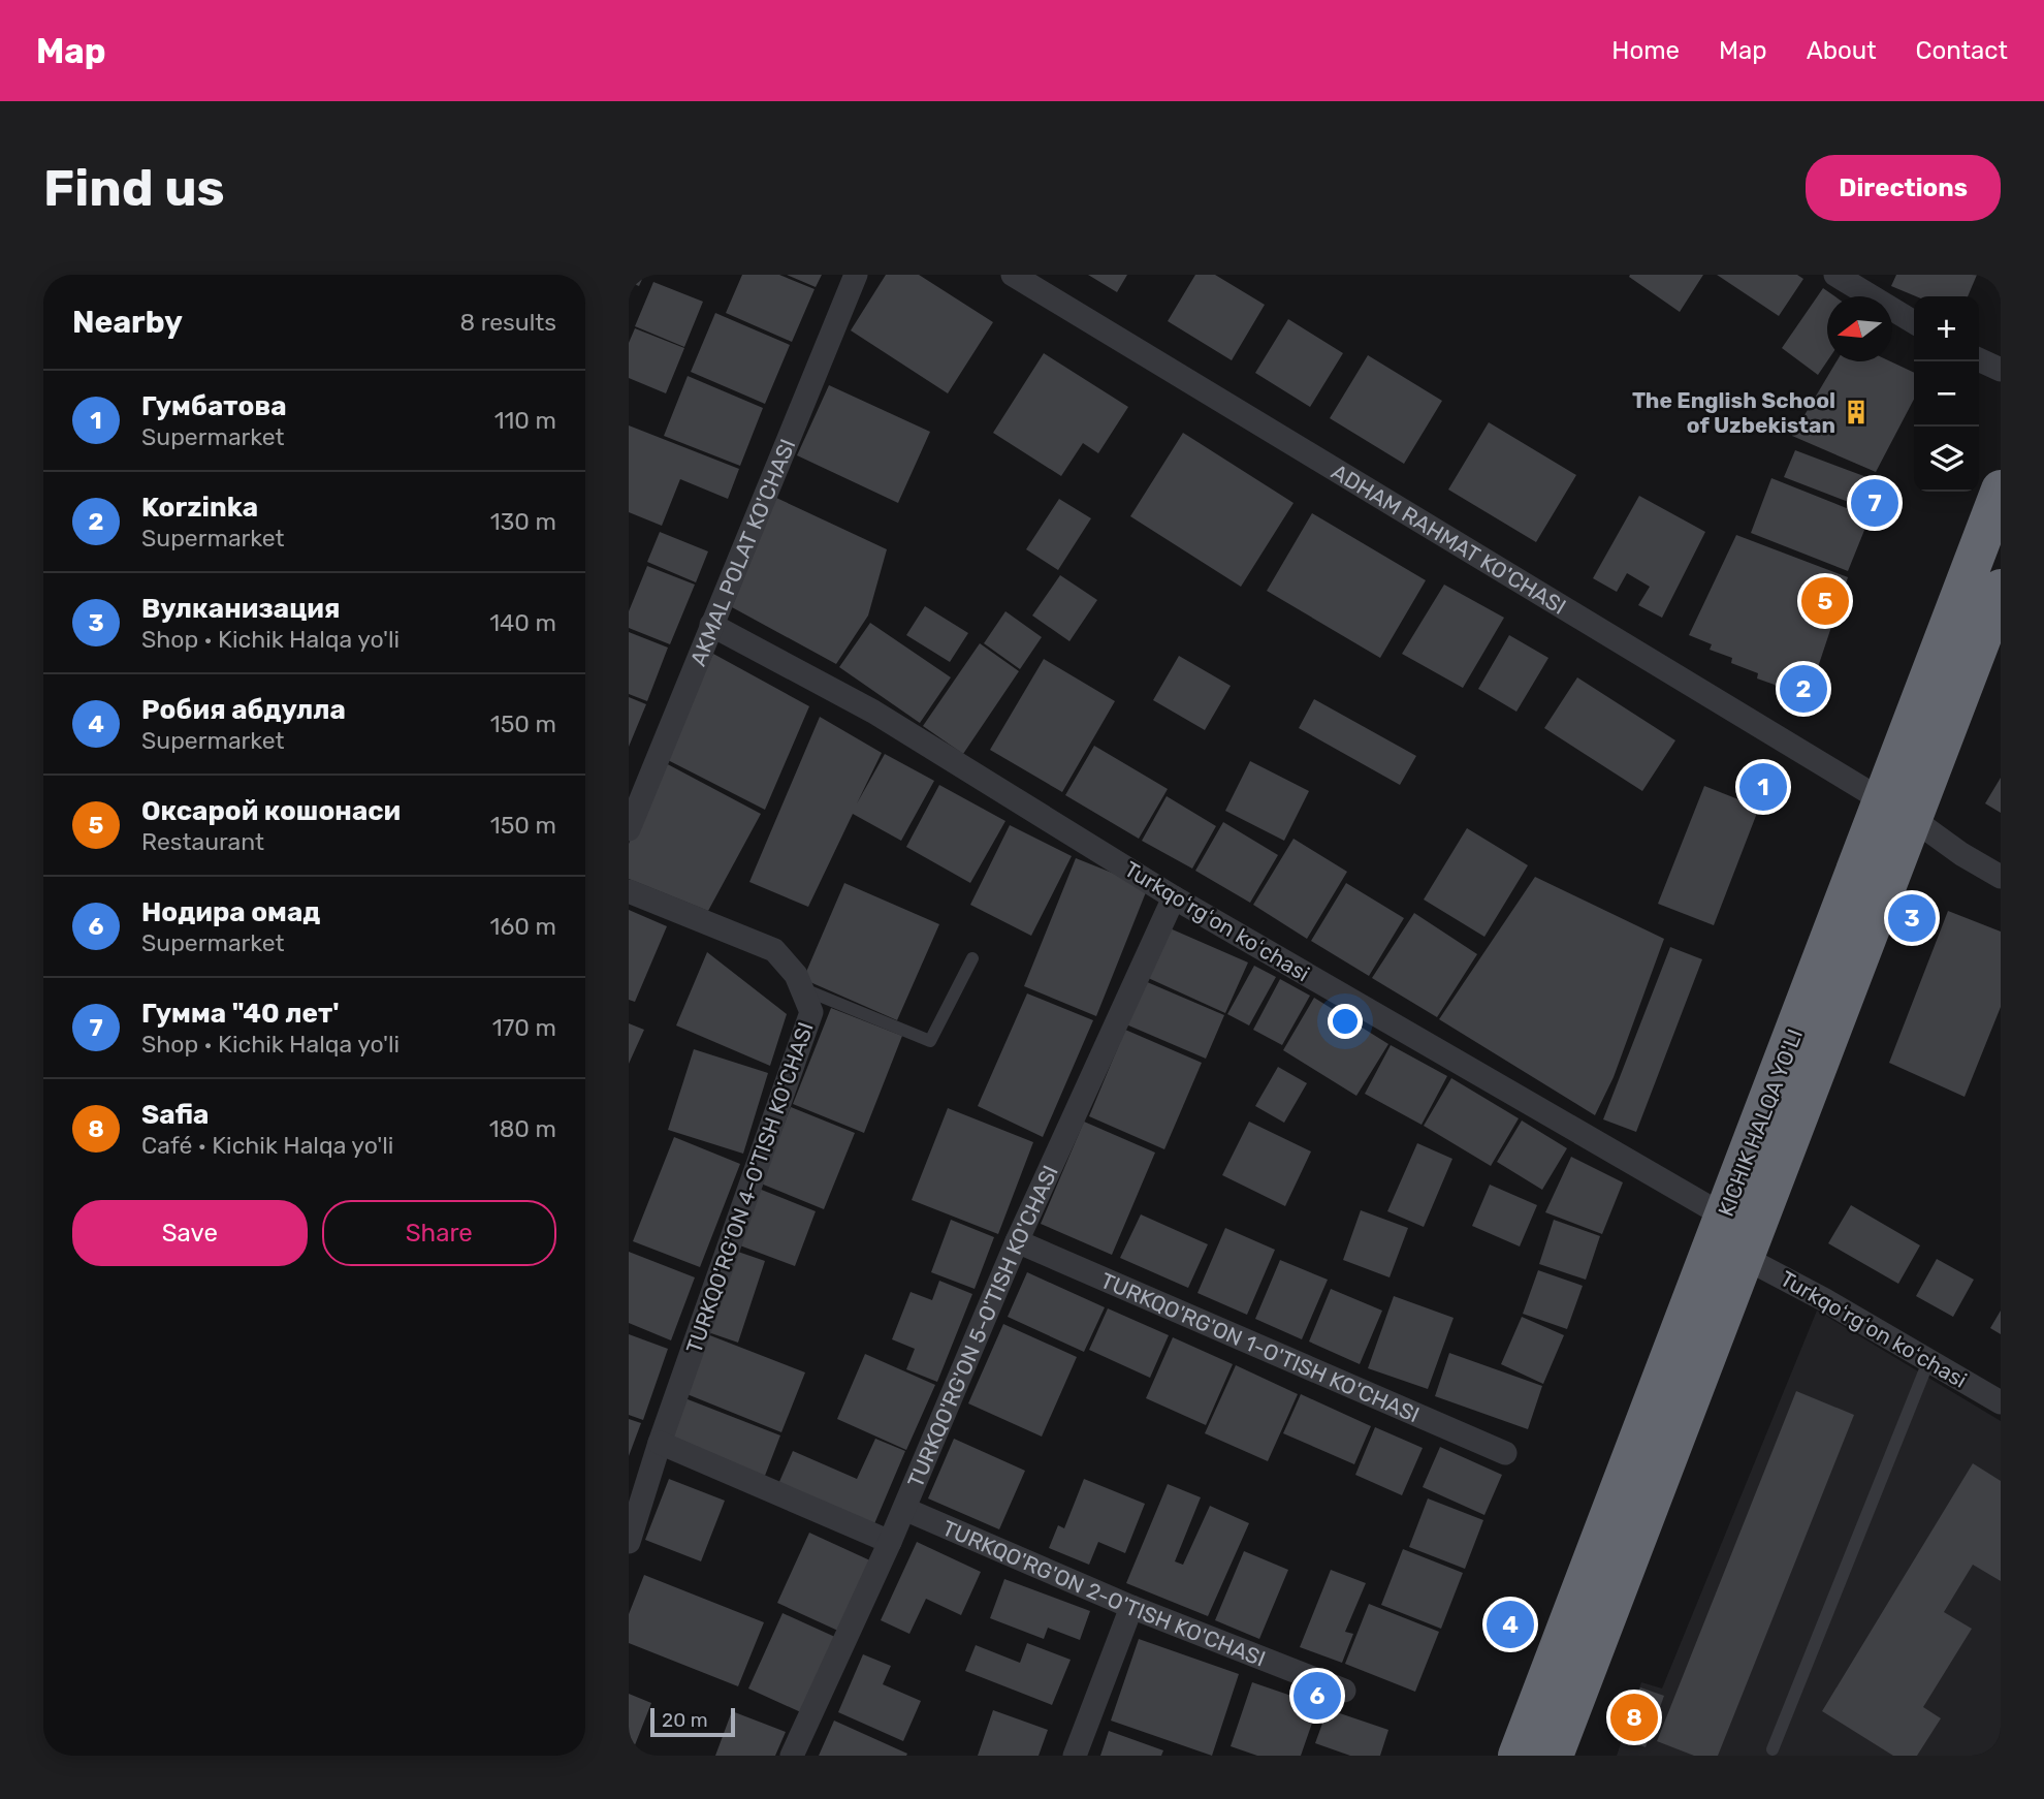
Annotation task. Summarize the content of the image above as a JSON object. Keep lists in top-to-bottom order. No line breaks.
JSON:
{"streets":{"highway":["KICHIK HALQA YO'LI"],"street":["ADHAM RAHMAT KO'CHASI","AKMAL POLAT KO'CHASI","Turkqoʻrgʻon koʻchasi","TURKQO'RG'ON 4-O'TISH KO'CHASI","TURKQO'RG'ON 5-O'TISH KO'CHASI","TURKQO'RG'ON 1-O'TISH KO'CHASI","TURKQO'RG'ON 2-O'TISH KO'CHASI"]},"crossings":[["ADHAM RAHMAT KO'CHASI","KICHIK HALQA YO'LI"],["AKMAL POLAT KO'CHASI","Turkqoʻrgʻon koʻchasi"],["Turkqoʻrgʻon koʻchasi","KICHIK HALQA YO'LI"],["Turkqoʻrgʻon koʻchasi","TURKQO'RG'ON 5-O'TISH KO'CHASI"],["TURKQO'RG'ON 5-O'TISH KO'CHASI","TURKQO'RG'ON 1-O'TISH KO'CHASI"],["TURKQO'RG'ON 5-O'TISH KO'CHASI","TURKQO'RG'ON 2-O'TISH KO'CHASI"]],"places":{"building":["The English School of Uzbekistan"]},"scale_bar":"20 m","north":"left","page":{"header":"Map","nav":["Home","Map","About","Contact"],"buttons":["Directions",["Save","Share"]],"title":"Find us","heading":["Nearby","8 results"],"map_buttons":["+","−"],"list":[{"mark":"1","name":"Гумбатова","note":"Supermarket","value":"110 m"},{"mark":"2","name":"Korzinka","note":"Supermarket","value":"130 m"},{"mark":"3","name":"Вулканизация","note":"Shop · Kichik Halqa yo'li","value":"140 m"},{"mark":"4","name":"Робия абдулла","note":"Supermarket","value":"150 m"},{"mark":"5","name":"Оксарой кошонаси","note":"Restaurant","value":"150 m"},{"mark":"6","name":"Нодира омад","note":"Supermarket","value":"160 m"},{"mark":"7","name":"Гумма \"40 лет'","note":"Shop · Kichik Halqa yo'li","value":"170 m"},{"mark":"8","name":"Safia","note":"Café · Kichik Halqa yo'li","value":"180 m"}],"pins":["7","5","2","1","3","4","6","8"],"scale":"20 m"}}
